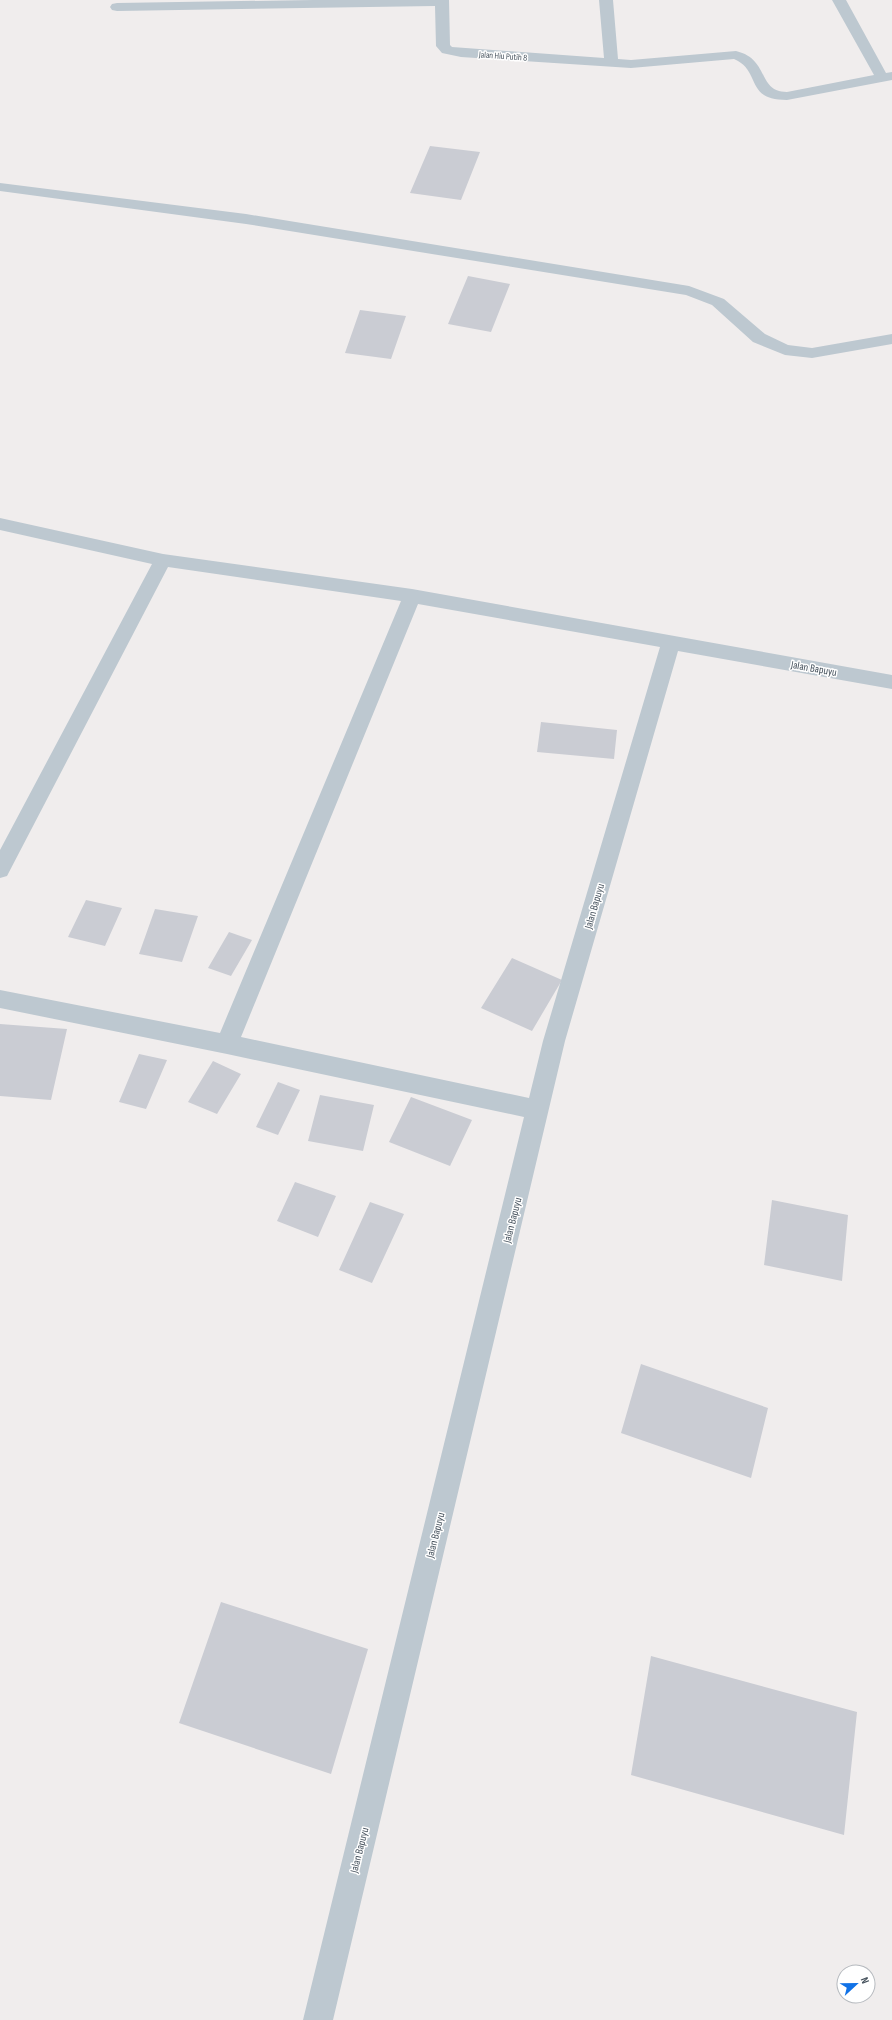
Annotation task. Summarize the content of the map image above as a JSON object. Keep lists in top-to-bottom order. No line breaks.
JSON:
{"streets":{"street":["Jalan Hiu Putih 8","Jalan Bapuyu"]},"north":"right"}
